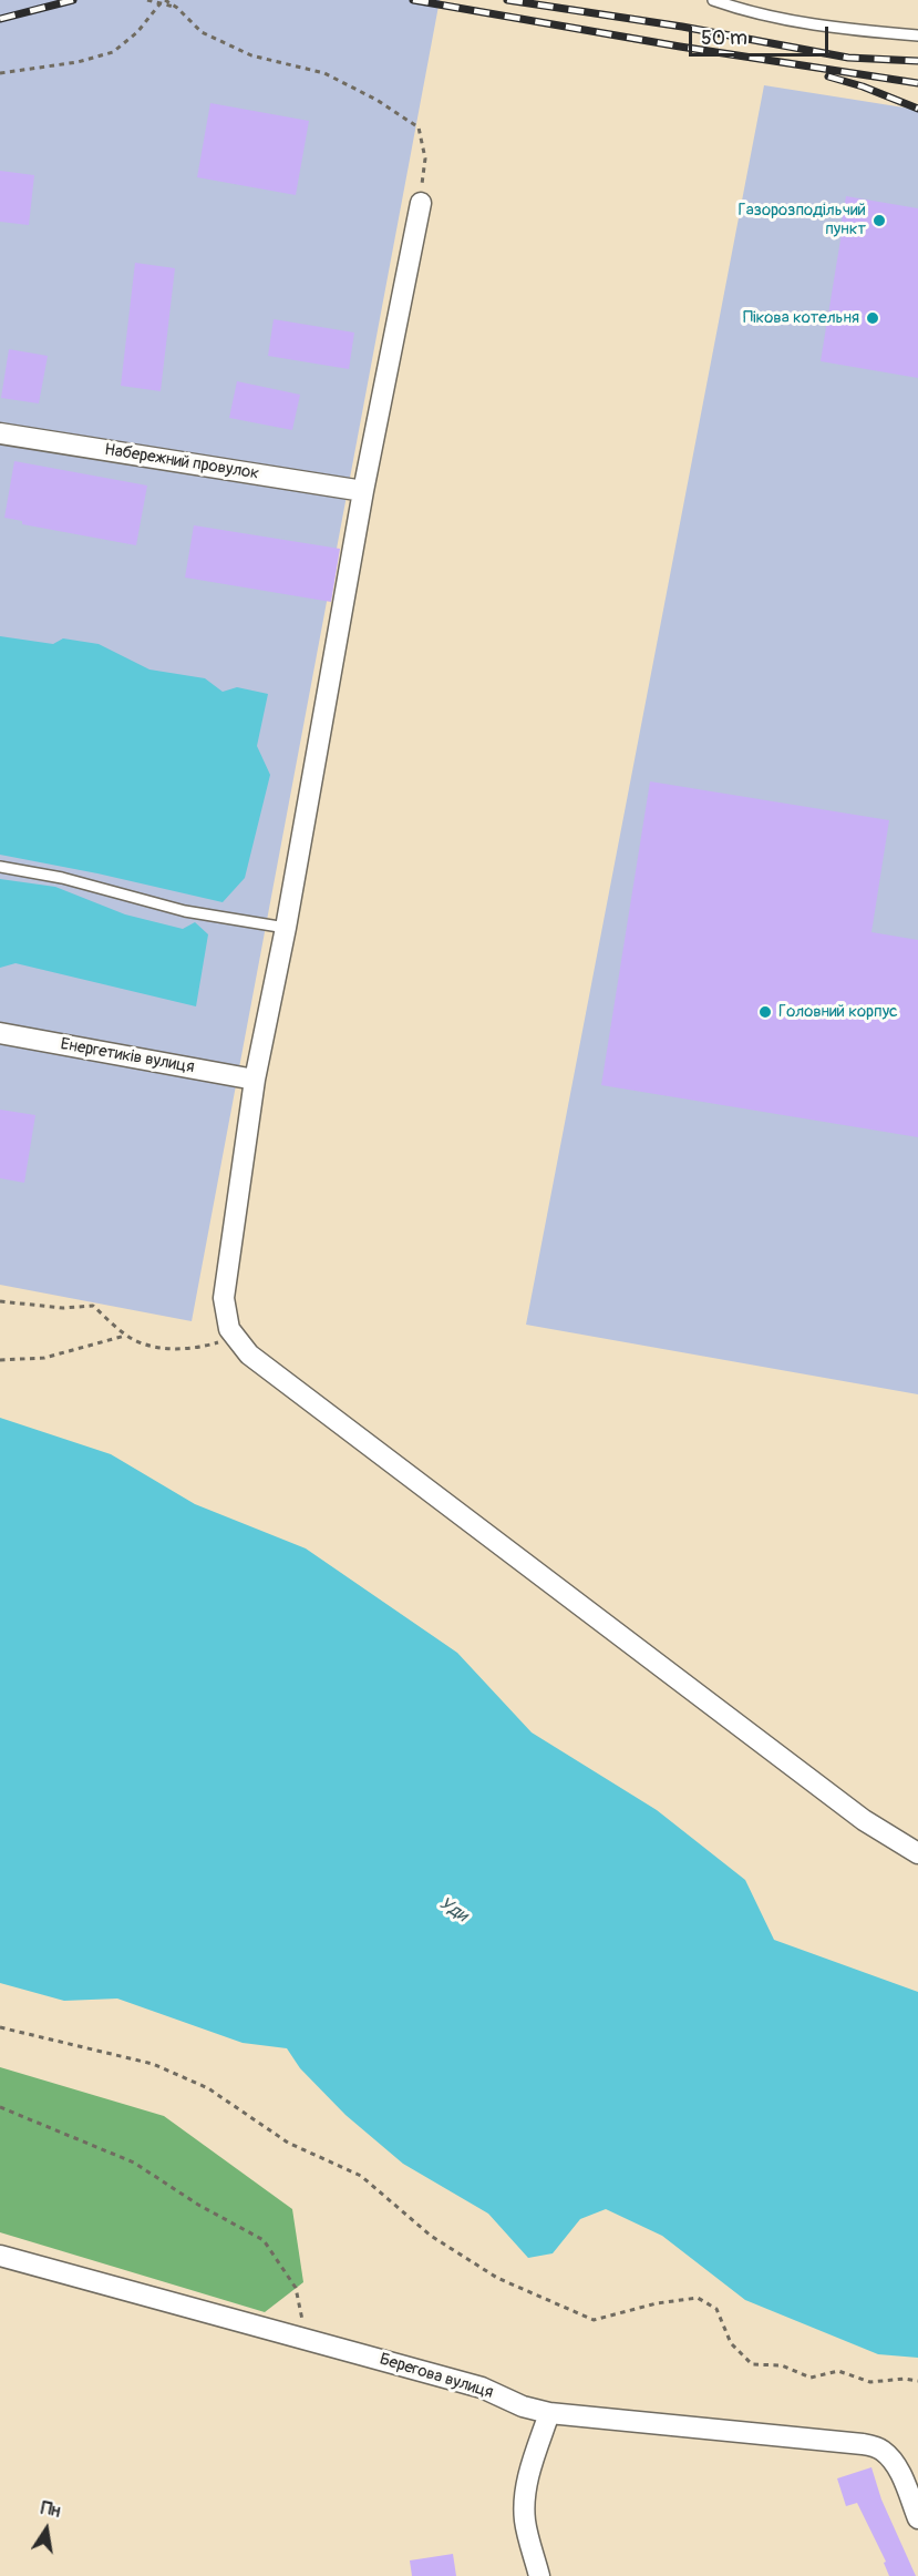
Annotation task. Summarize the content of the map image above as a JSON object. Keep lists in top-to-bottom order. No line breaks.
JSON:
{"streets":{"street":["Набережний провулок","Енергетиків вулиця","Берегова вулиця"]},"water":["Уди"],"places":["Газорозподільчий пункт","Пікова котельня","Головний корпус"],"scale_bar":"50 m","north":"top"}
